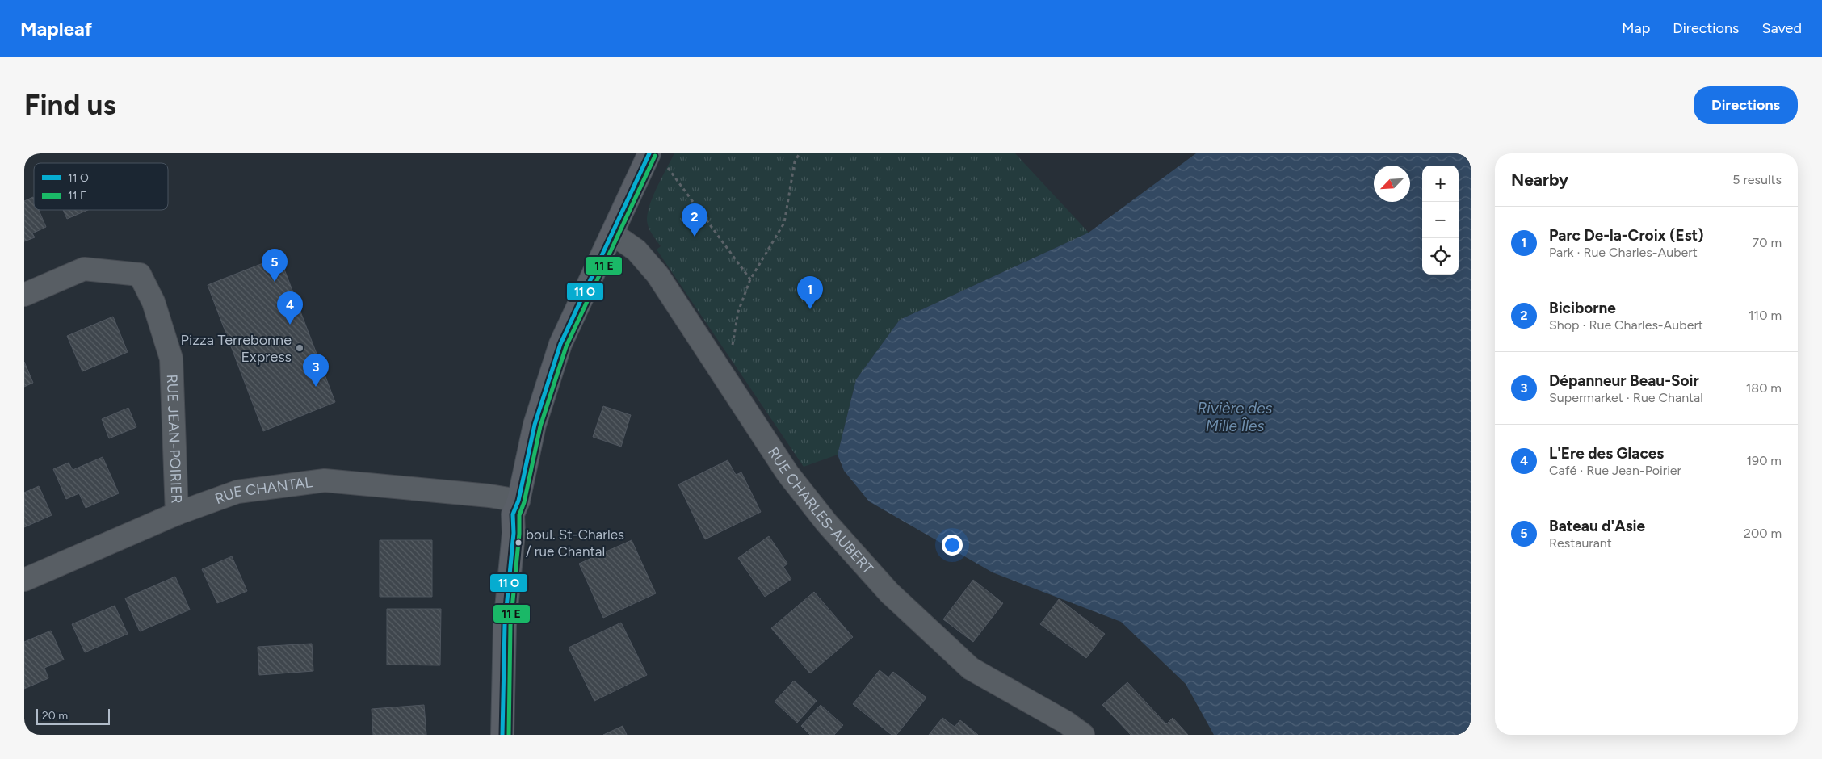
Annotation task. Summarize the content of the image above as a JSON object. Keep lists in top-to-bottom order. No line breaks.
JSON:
{"streets":{"street":["RUE JEAN-POIRIER","RUE CHANTAL","RUE CHARLES-AUBERT"]},"crossings":[["RUE JEAN-POIRIER","RUE CHANTAL"]],"water":["Rivière des Mille Îles"],"places":["Pizza Terrebonne Express","boul. St-Charles / rue Chantal"],"legend":["11 O","11 E"],"scale_bar":"20 m","north":"bottom left","page":{"header":"Mapleaf","nav":["Map","Directions","Saved"],"buttons":"Directions","title":"Find us","heading":["Nearby","5 results"],"map_buttons":["+","−"],"pins":["2","5","1","4","3"],"list":[{"mark":"1","name":"Parc De-la-Croix (Est)","note":"Park · Rue Charles-Aubert","value":"70 m"},{"mark":"2","name":"Biciborne","note":"Shop · Rue Charles-Aubert","value":"110 m"},{"mark":"3","name":"Dépanneur Beau-Soir","note":"Supermarket · Rue Chantal","value":"180 m"},{"mark":"4","name":"L'Ere des Glaces","note":"Café · Rue Jean-Poirier","value":"190 m"},{"mark":"5","name":"Bateau d'Asie","note":"Restaurant","value":"200 m"}],"scale":"20 m"}}
